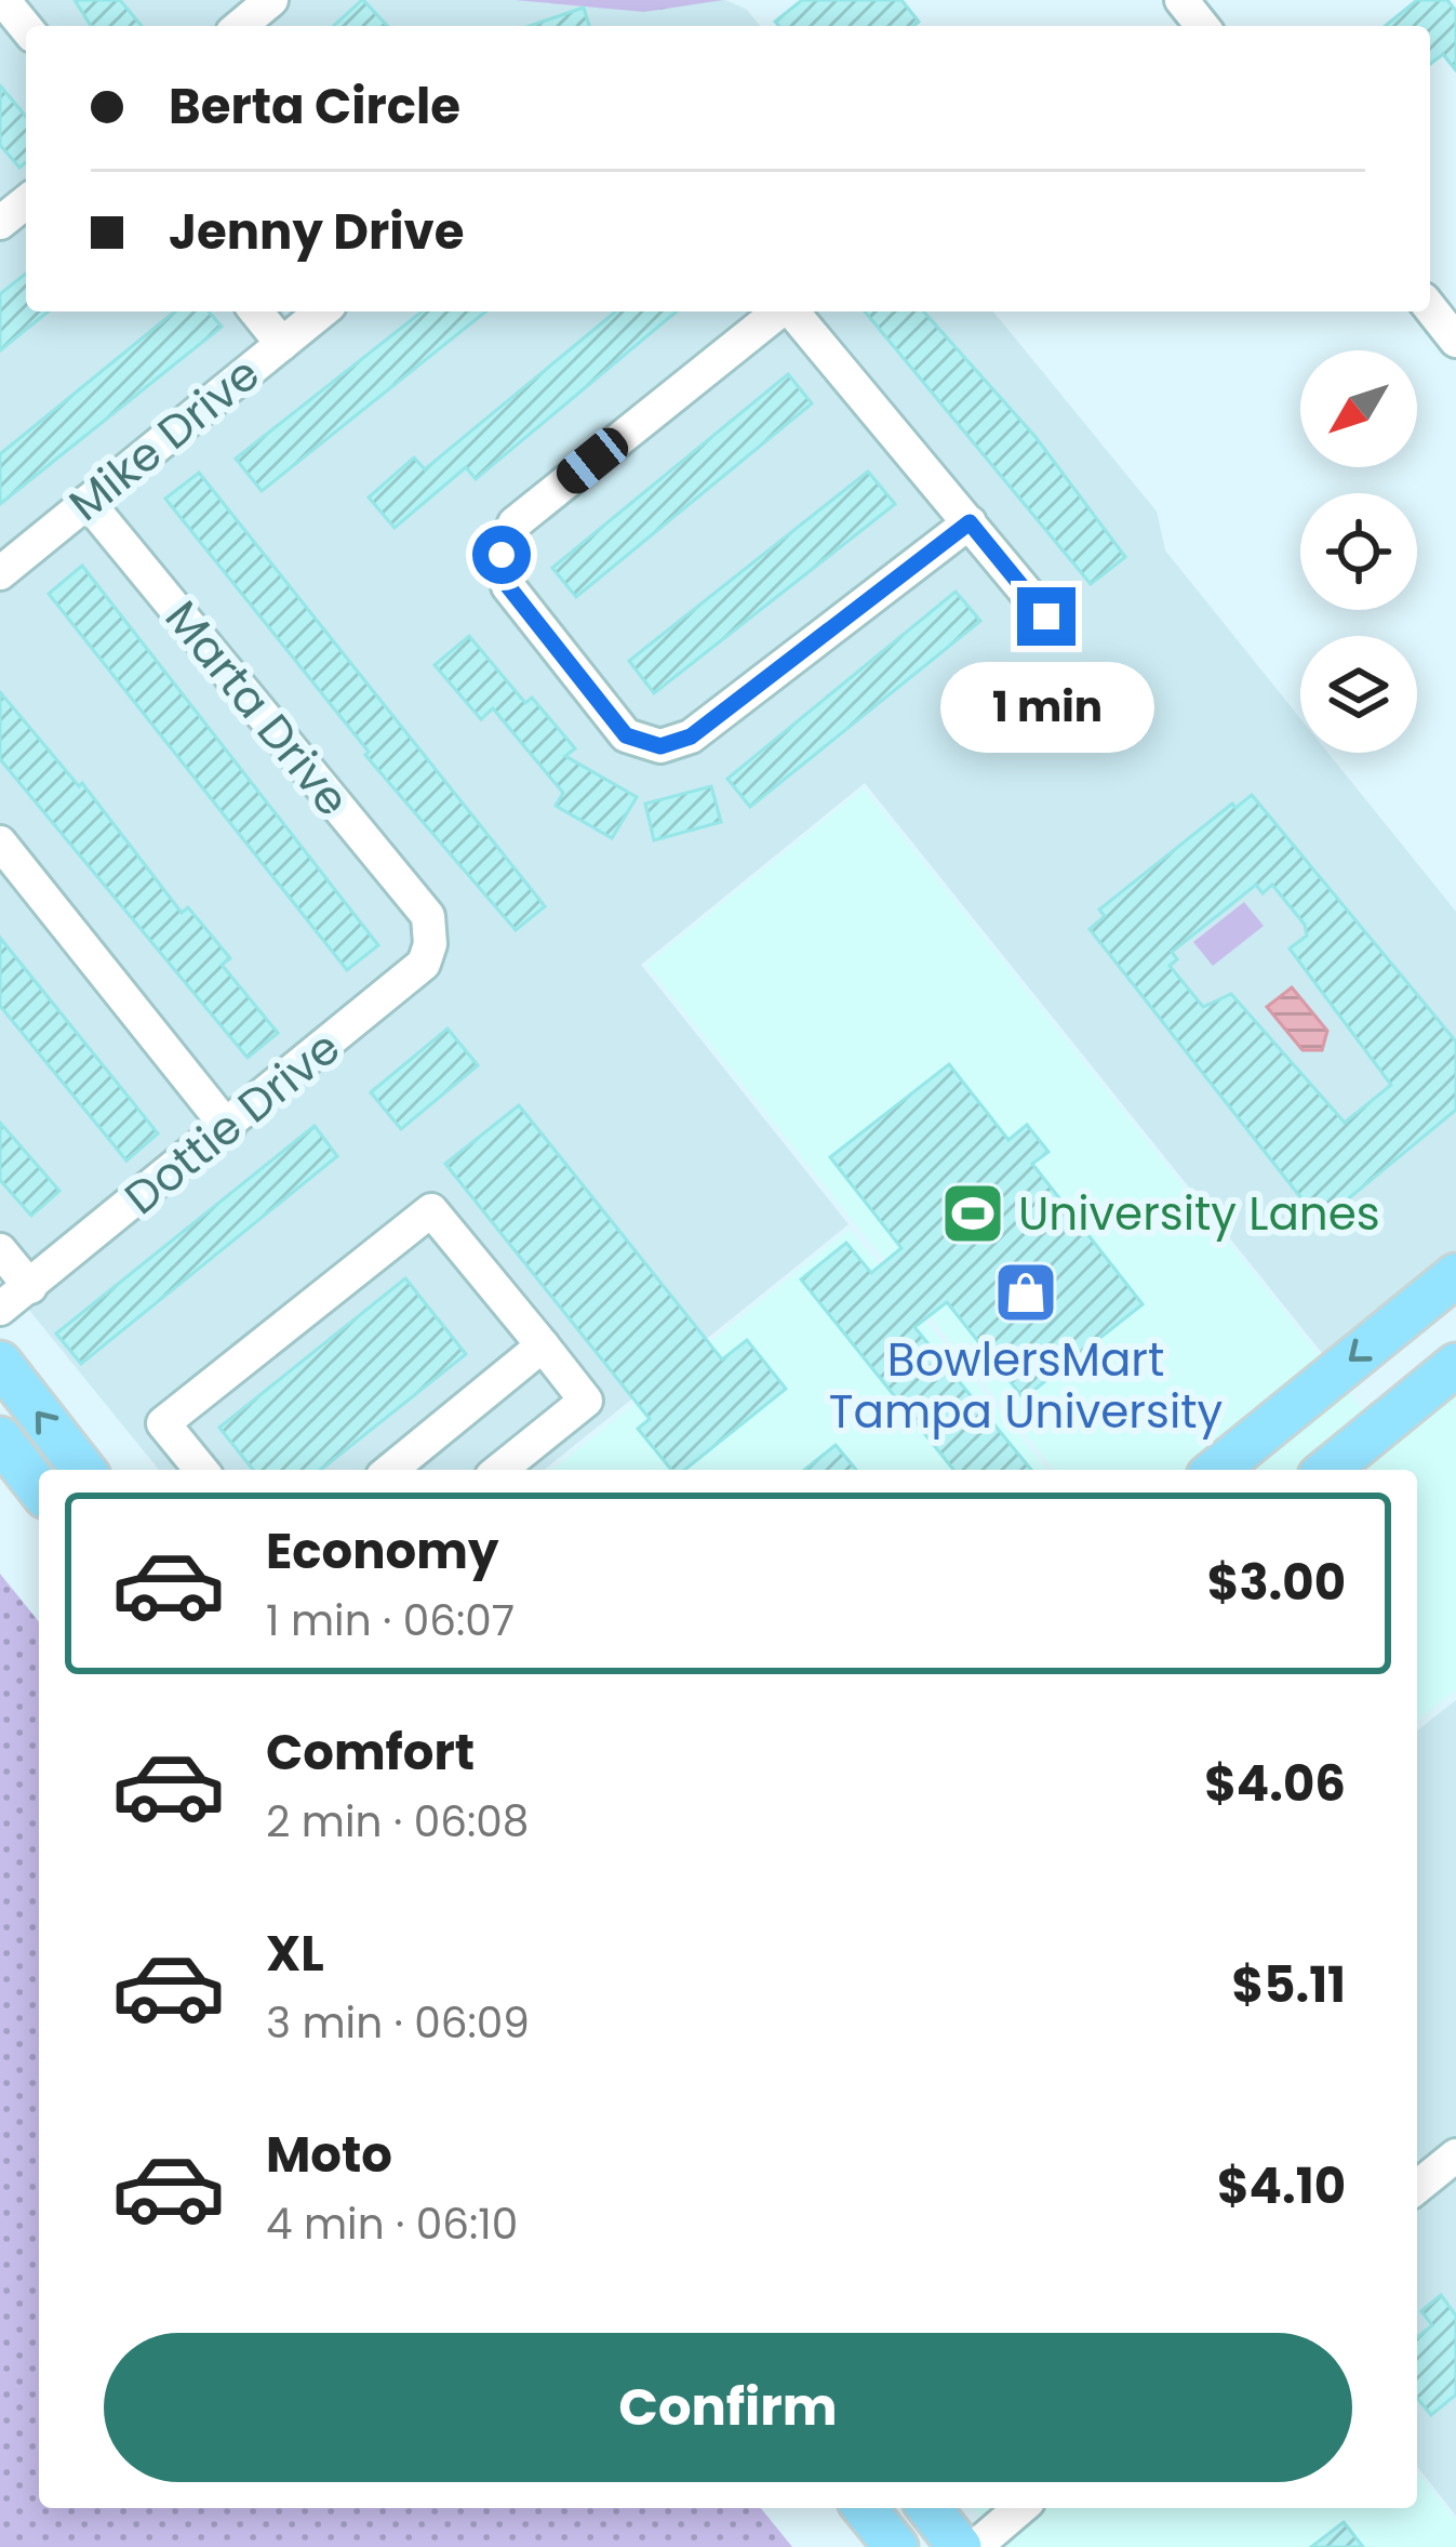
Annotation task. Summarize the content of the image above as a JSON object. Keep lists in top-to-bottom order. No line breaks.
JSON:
{"streets":{"street":["Mike Drive","Marta Drive","Dottie Drive"]},"crossings":[["Mike Drive","Marta Drive"],["Marta Drive","Dottie Drive"]],"places":{"sports":["University Lanes"],"shop":["BowlersMart Tampa University"]},"north":"bottom left","page":{"banner":["Berta Circle","Jenny Drive"],"bubble":"1 min","list":[{"name":"Economy","note":"1 min · 06:07","value":"$3.00"},{"name":"Comfort","note":"2 min · 06:08","value":"$4.06"},{"name":"XL","note":"3 min · 06:09","value":"$5.11"},{"name":"Moto","note":"4 min · 06:10","value":"$4.10"}],"buttons":"Confirm"}}
